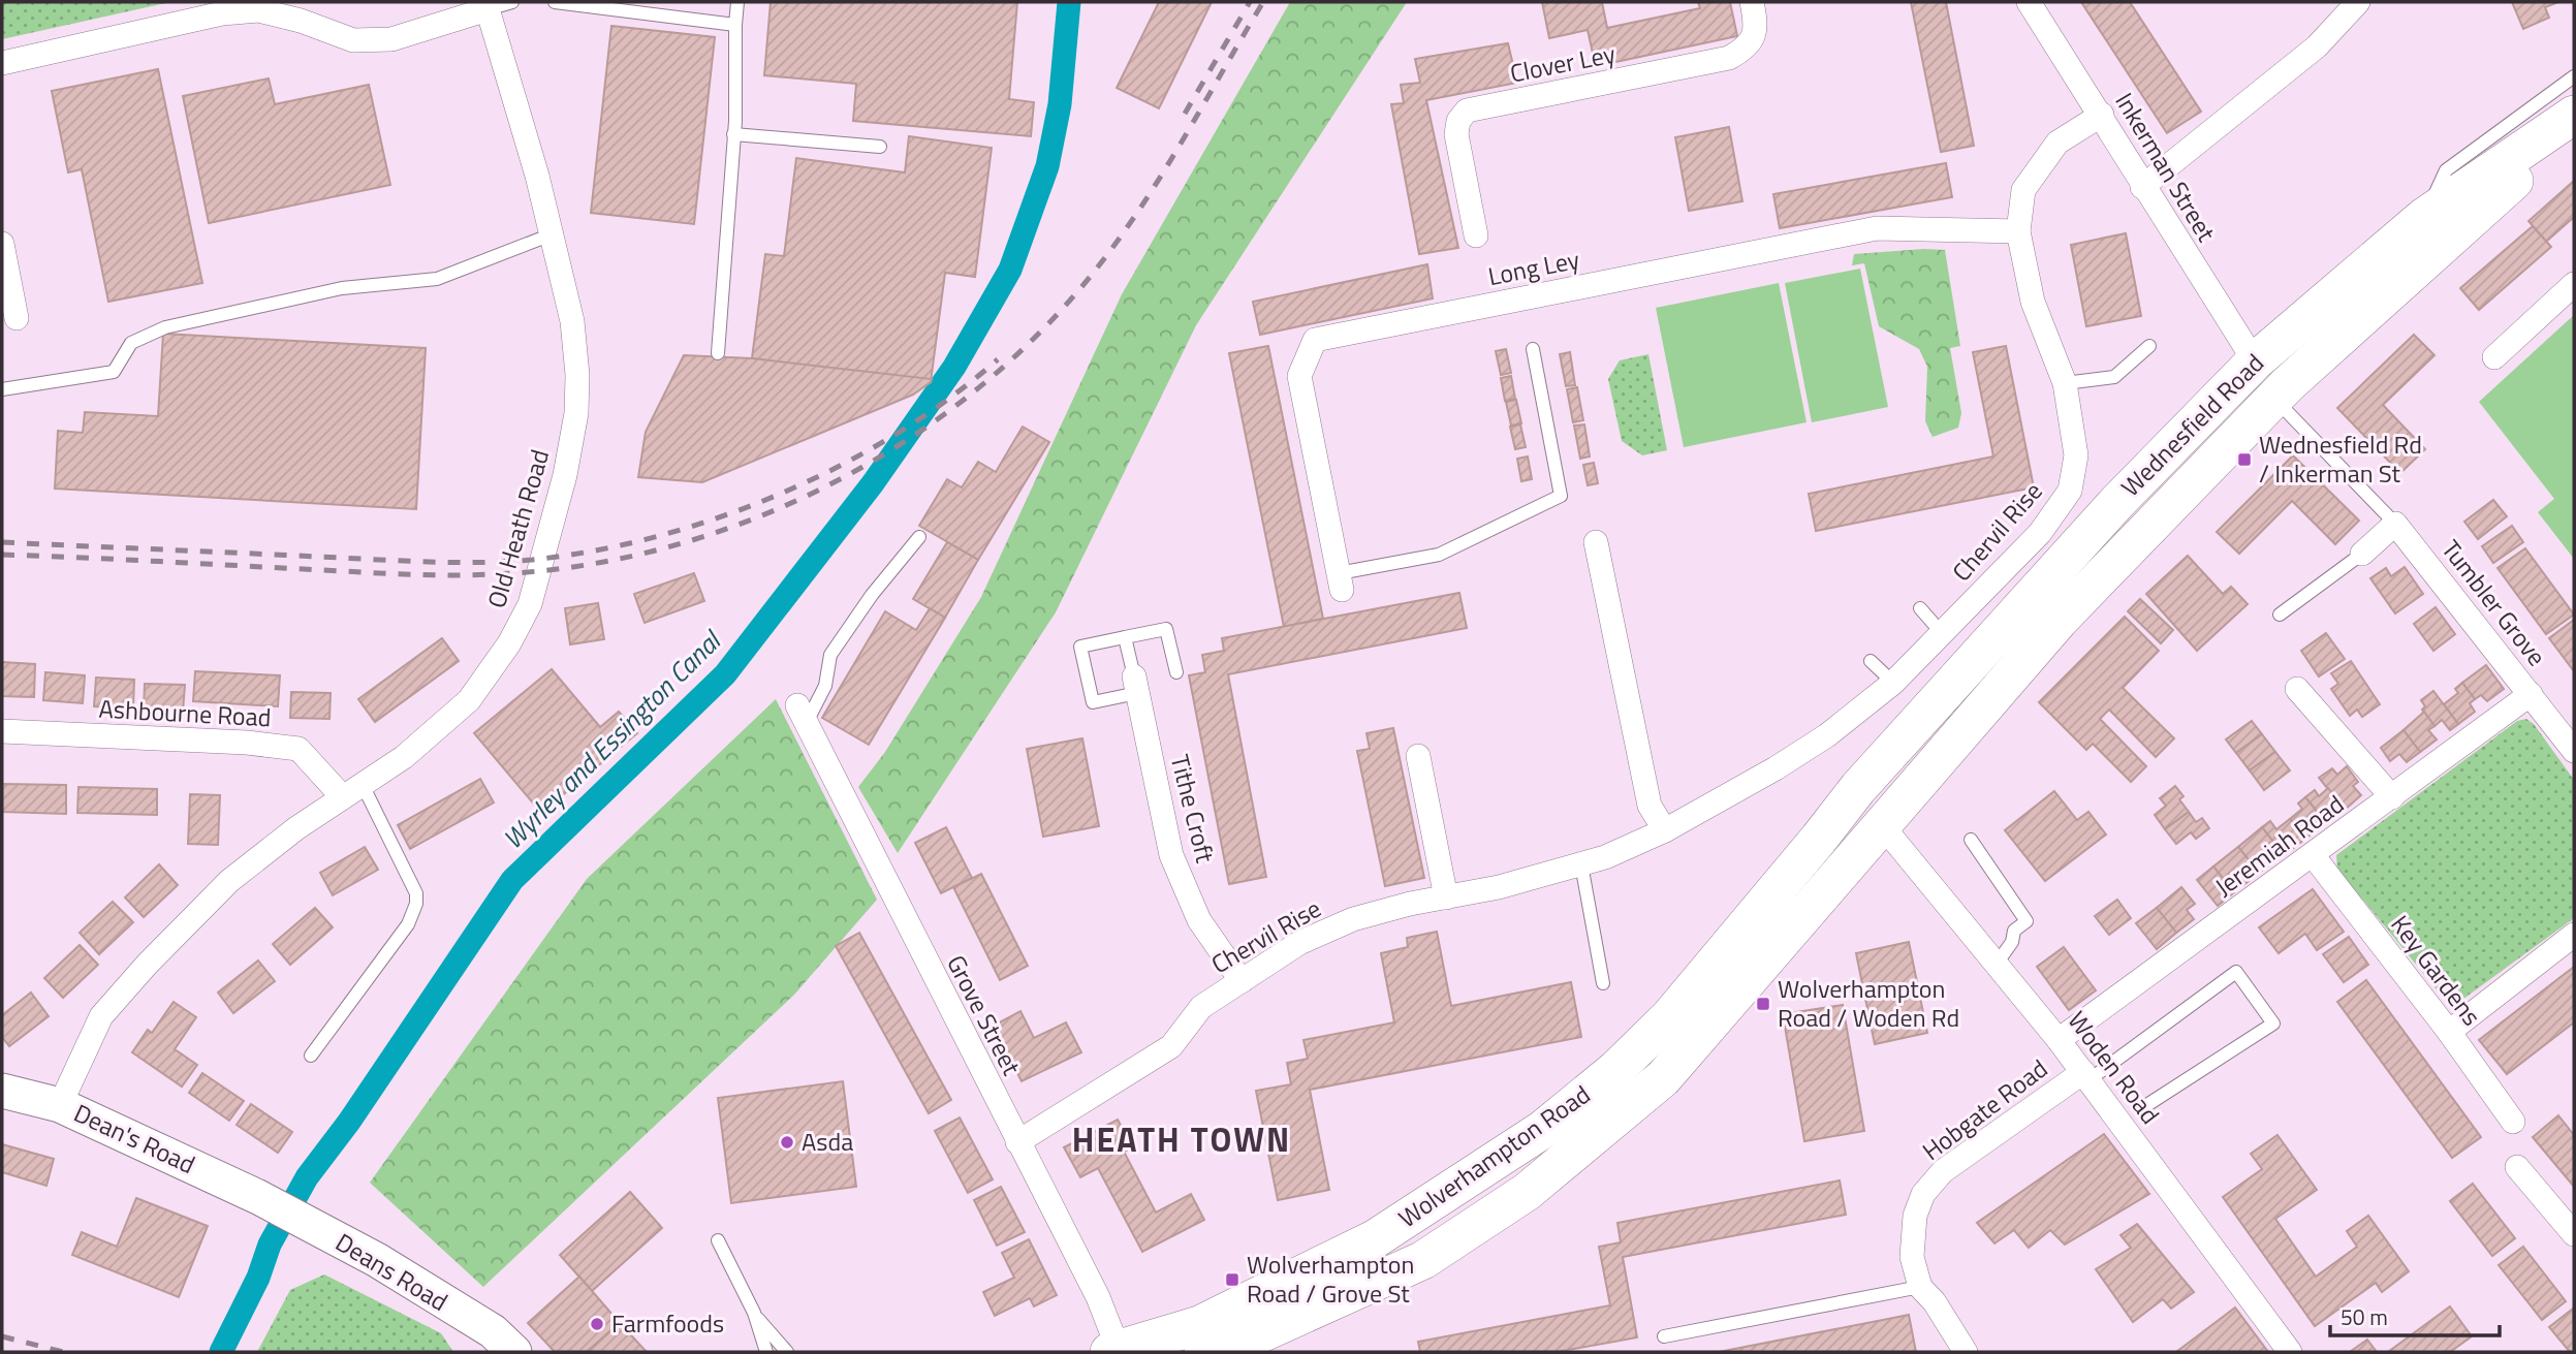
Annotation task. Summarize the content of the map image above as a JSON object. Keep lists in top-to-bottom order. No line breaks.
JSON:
{"streets":{"main road":["Wednesfield Road","Wolverhampton Road"],"street":["Clover Ley","Inkerman Street","Long Ley","Old Heath Road","Chervil Rise","Tumbler Grove","Ashbourne Road","Tithe Croft","Jeremiah Road","Key Gardens","Grove Street","Woden Road","Hobgate Road","Dean's Road","Deans Road"]},"crossings":[["Inkerman Street","Wednesfield Road"],["Inkerman Street","Chervil Rise"],["Long Ley","Chervil Rise"],["Wednesfield Road","Tumbler Grove"],["Wednesfield Road","Woden Road"],["Wednesfield Road","Wolverhampton Road"],["Old Heath Road","Ashbourne Road"],["Old Heath Road","Dean's Road"],["Chervil Rise","Tithe Croft"],["Chervil Rise","Grove Street"],["Tumbler Grove","Jeremiah Road"],["Jeremiah Road","Key Gardens"],["Jeremiah Road","Woden Road"],["Grove Street","Wolverhampton Road"],["Woden Road","Hobgate Road"],["Woden Road","Wolverhampton Road"],["Dean's Road","Deans Road"]],"districts":["HEATH TOWN"],"water":["Wyrley and Essington Canal"],"places":{"transit":["Wednesfield Rd / Inkerman St","Wolverhampton Road / Woden Rd","Wolverhampton Road / Grove St"],"other":["Asda","Farmfoods"]},"scale_bar":"50 m"}
